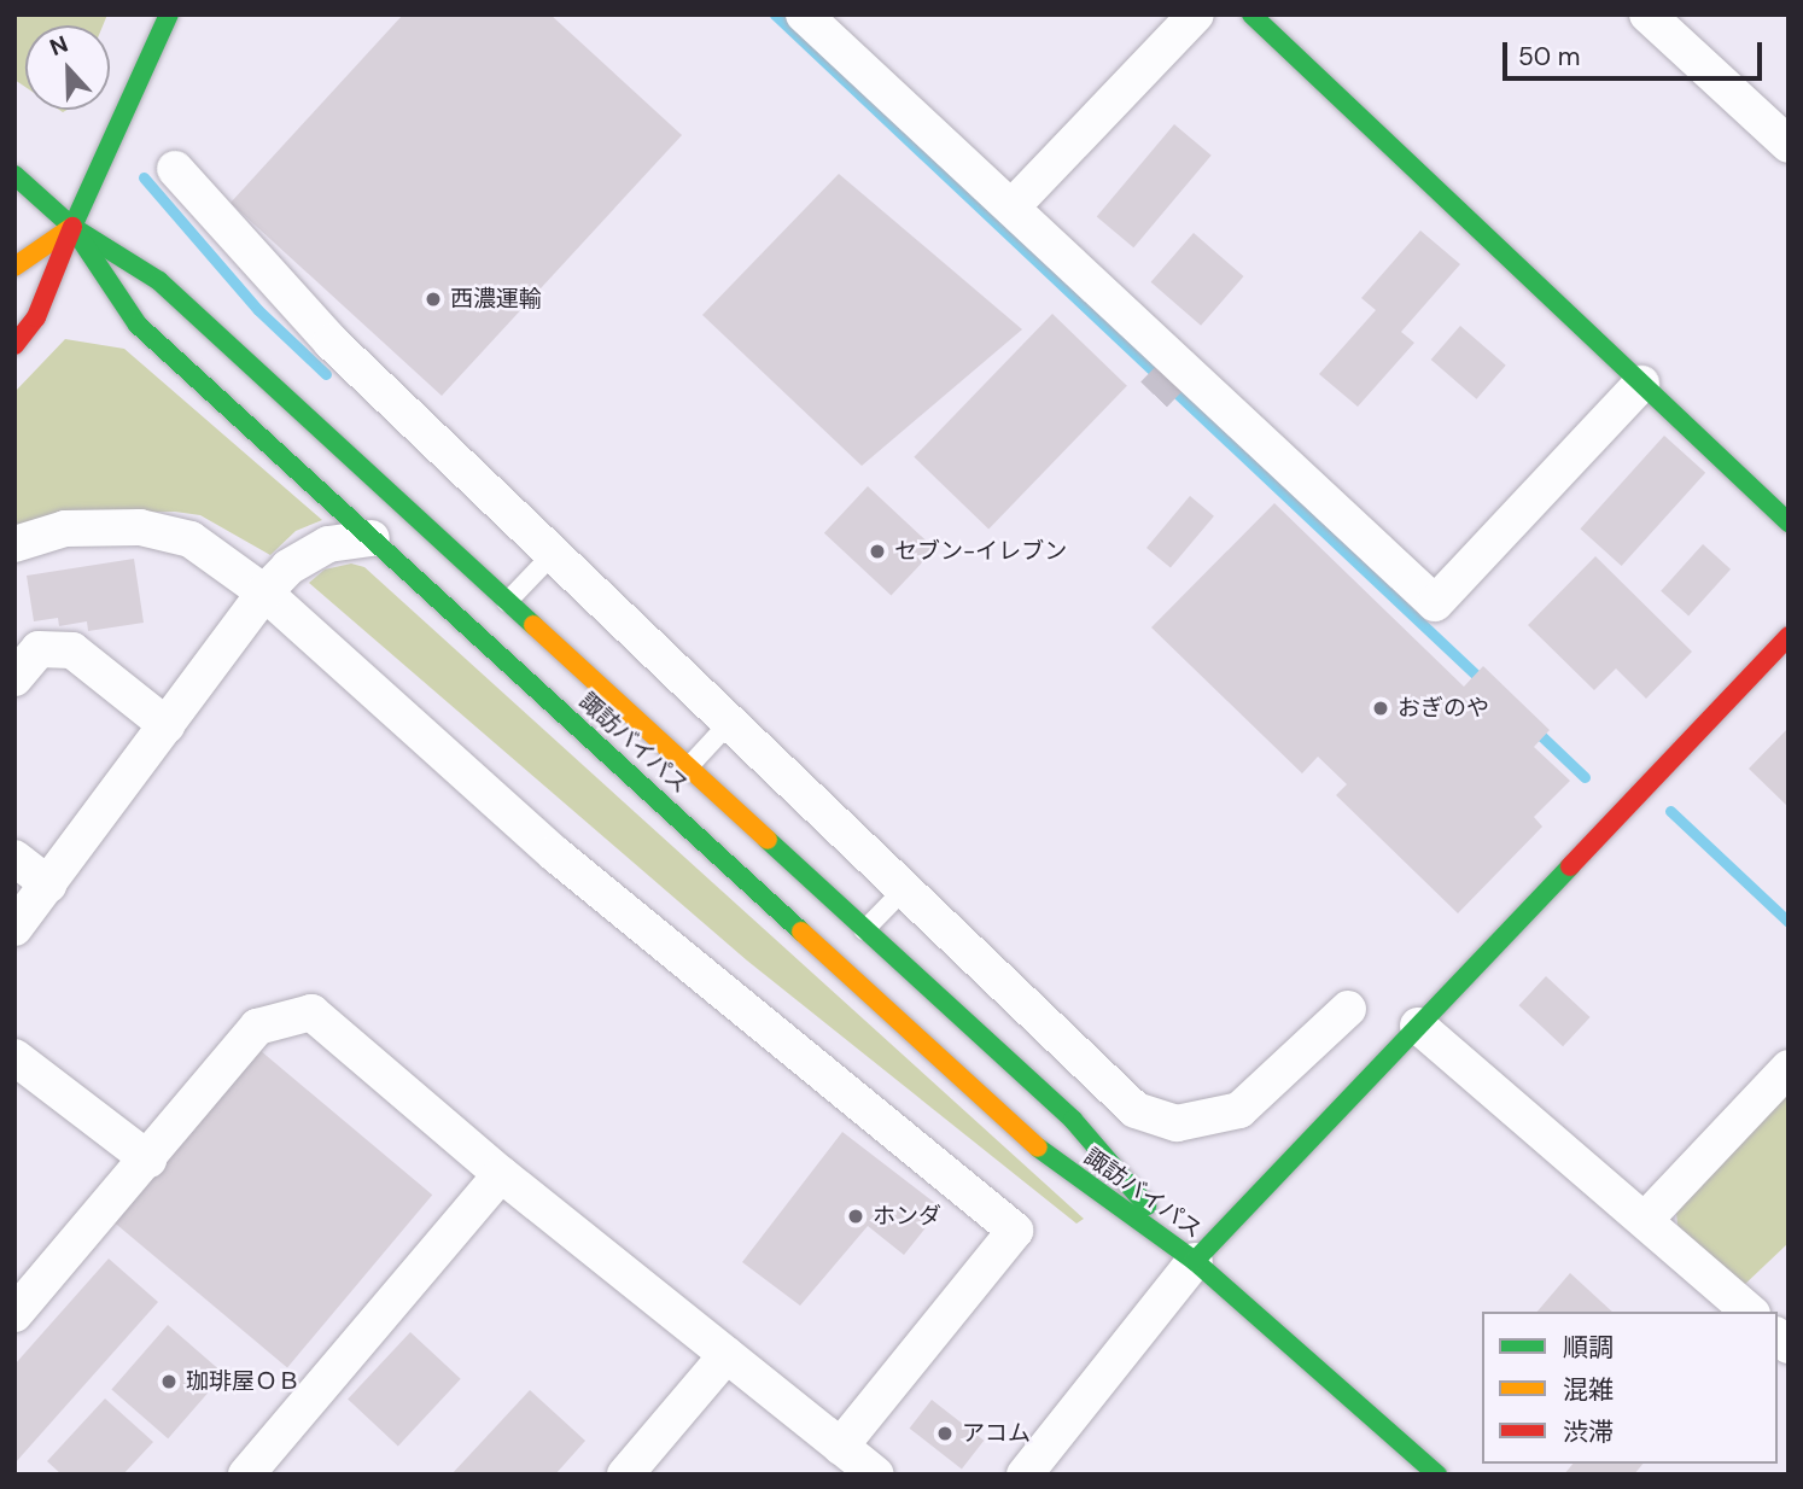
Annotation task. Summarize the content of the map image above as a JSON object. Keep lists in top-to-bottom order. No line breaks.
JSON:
{"streets":{"main road":["諏訪バイパス"]},"places":["西濃運輸","セブン-イレブン","おぎのや","ホンダ","珈琲屋ＯＢ","アコム"],"legend":["順調","混雑","渋滞"],"scale_bar":"50 m","north":"top"}
